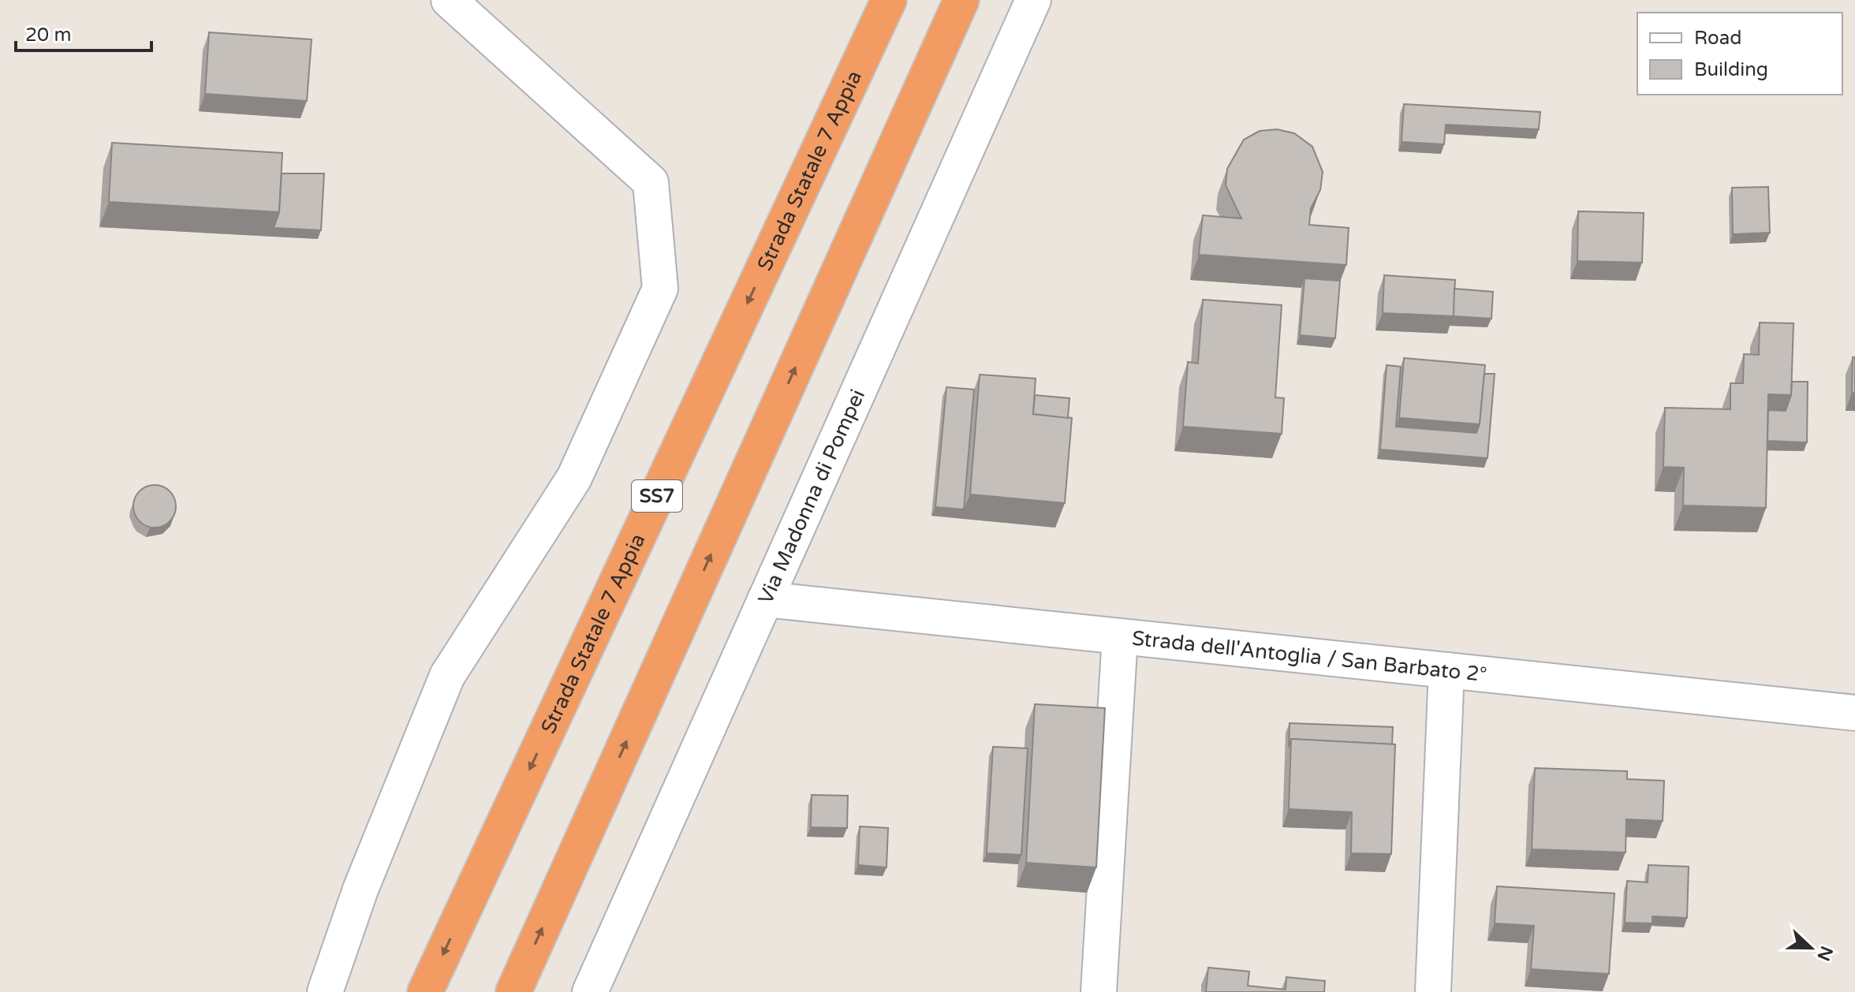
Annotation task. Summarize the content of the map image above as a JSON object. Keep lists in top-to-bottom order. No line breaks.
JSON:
{"streets":{"highway":["Strada Statale 7 Appia","SS7"],"street":["Via Madonna di Pompei","Strada dell'Antoglia / San Barbato 2°"]},"crossings":[["Via Madonna di Pompei","Strada dell'Antoglia / San Barbato 2°"]],"legend":["Road","Building"],"scale_bar":"20 m","north":"right"}
